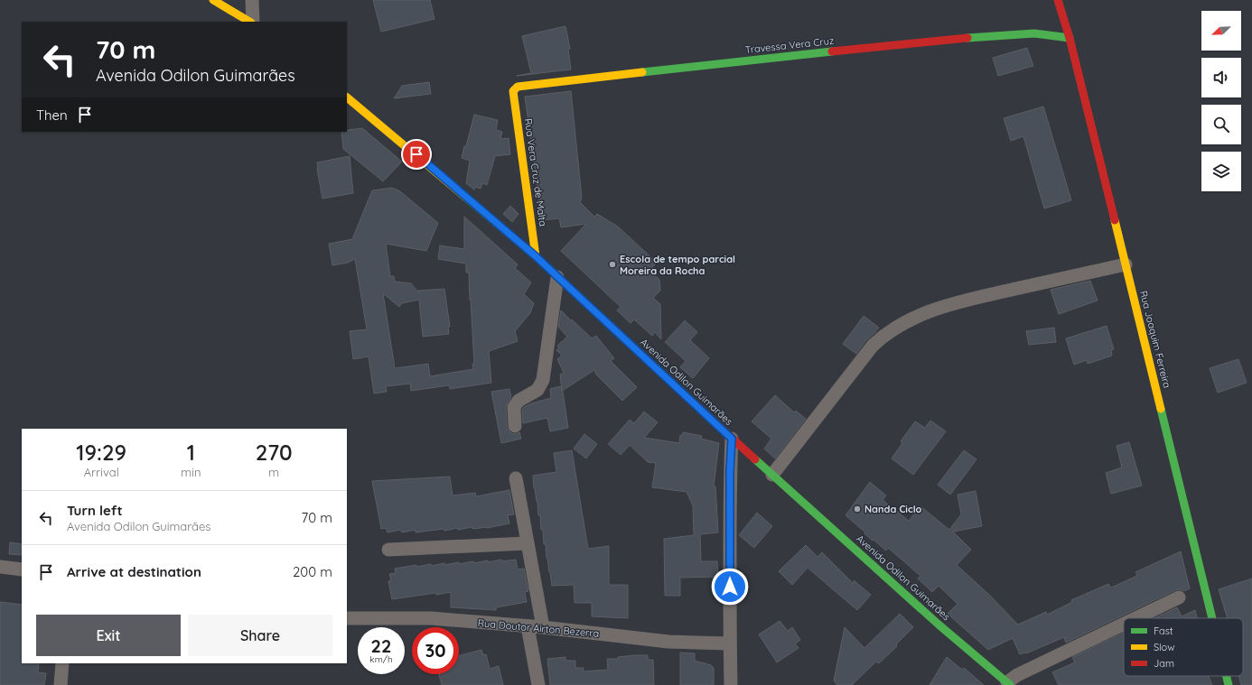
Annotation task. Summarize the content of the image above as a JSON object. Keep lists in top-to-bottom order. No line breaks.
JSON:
{"streets":{"street":["Travessa Vera Cruz","Rua Vera Cruz de Malta","Rua Joaquim Ferreira","Avenida Odilon Guimarães","Rua Doutor Airton Bezerra"]},"crossings":[["Travessa Vera Cruz","Rua Vera Cruz de Malta"],["Travessa Vera Cruz","Rua Joaquim Ferreira"],["Rua Vera Cruz de Malta","Avenida Odilon Guimarães"]],"places":["Escola de tempo parcial Moreira da Rocha","Nanda Ciclo"],"legend":["Fast","Slow","Jam"],"north":"bottom left","page":{"turn":["70 m","Avenida Odilon Guimarães"],"then":"Then","eta":["19:29","Arrival","1","min","270","m"],"list":[{"name":"Turn left","note":"Avenida Odilon Guimarães","value":"70 m"},{"name":"Arrive at destination","value":"200 m"}],"buttons":["Exit","Share"],"speed":"22 km/h","limit":"30"}}
